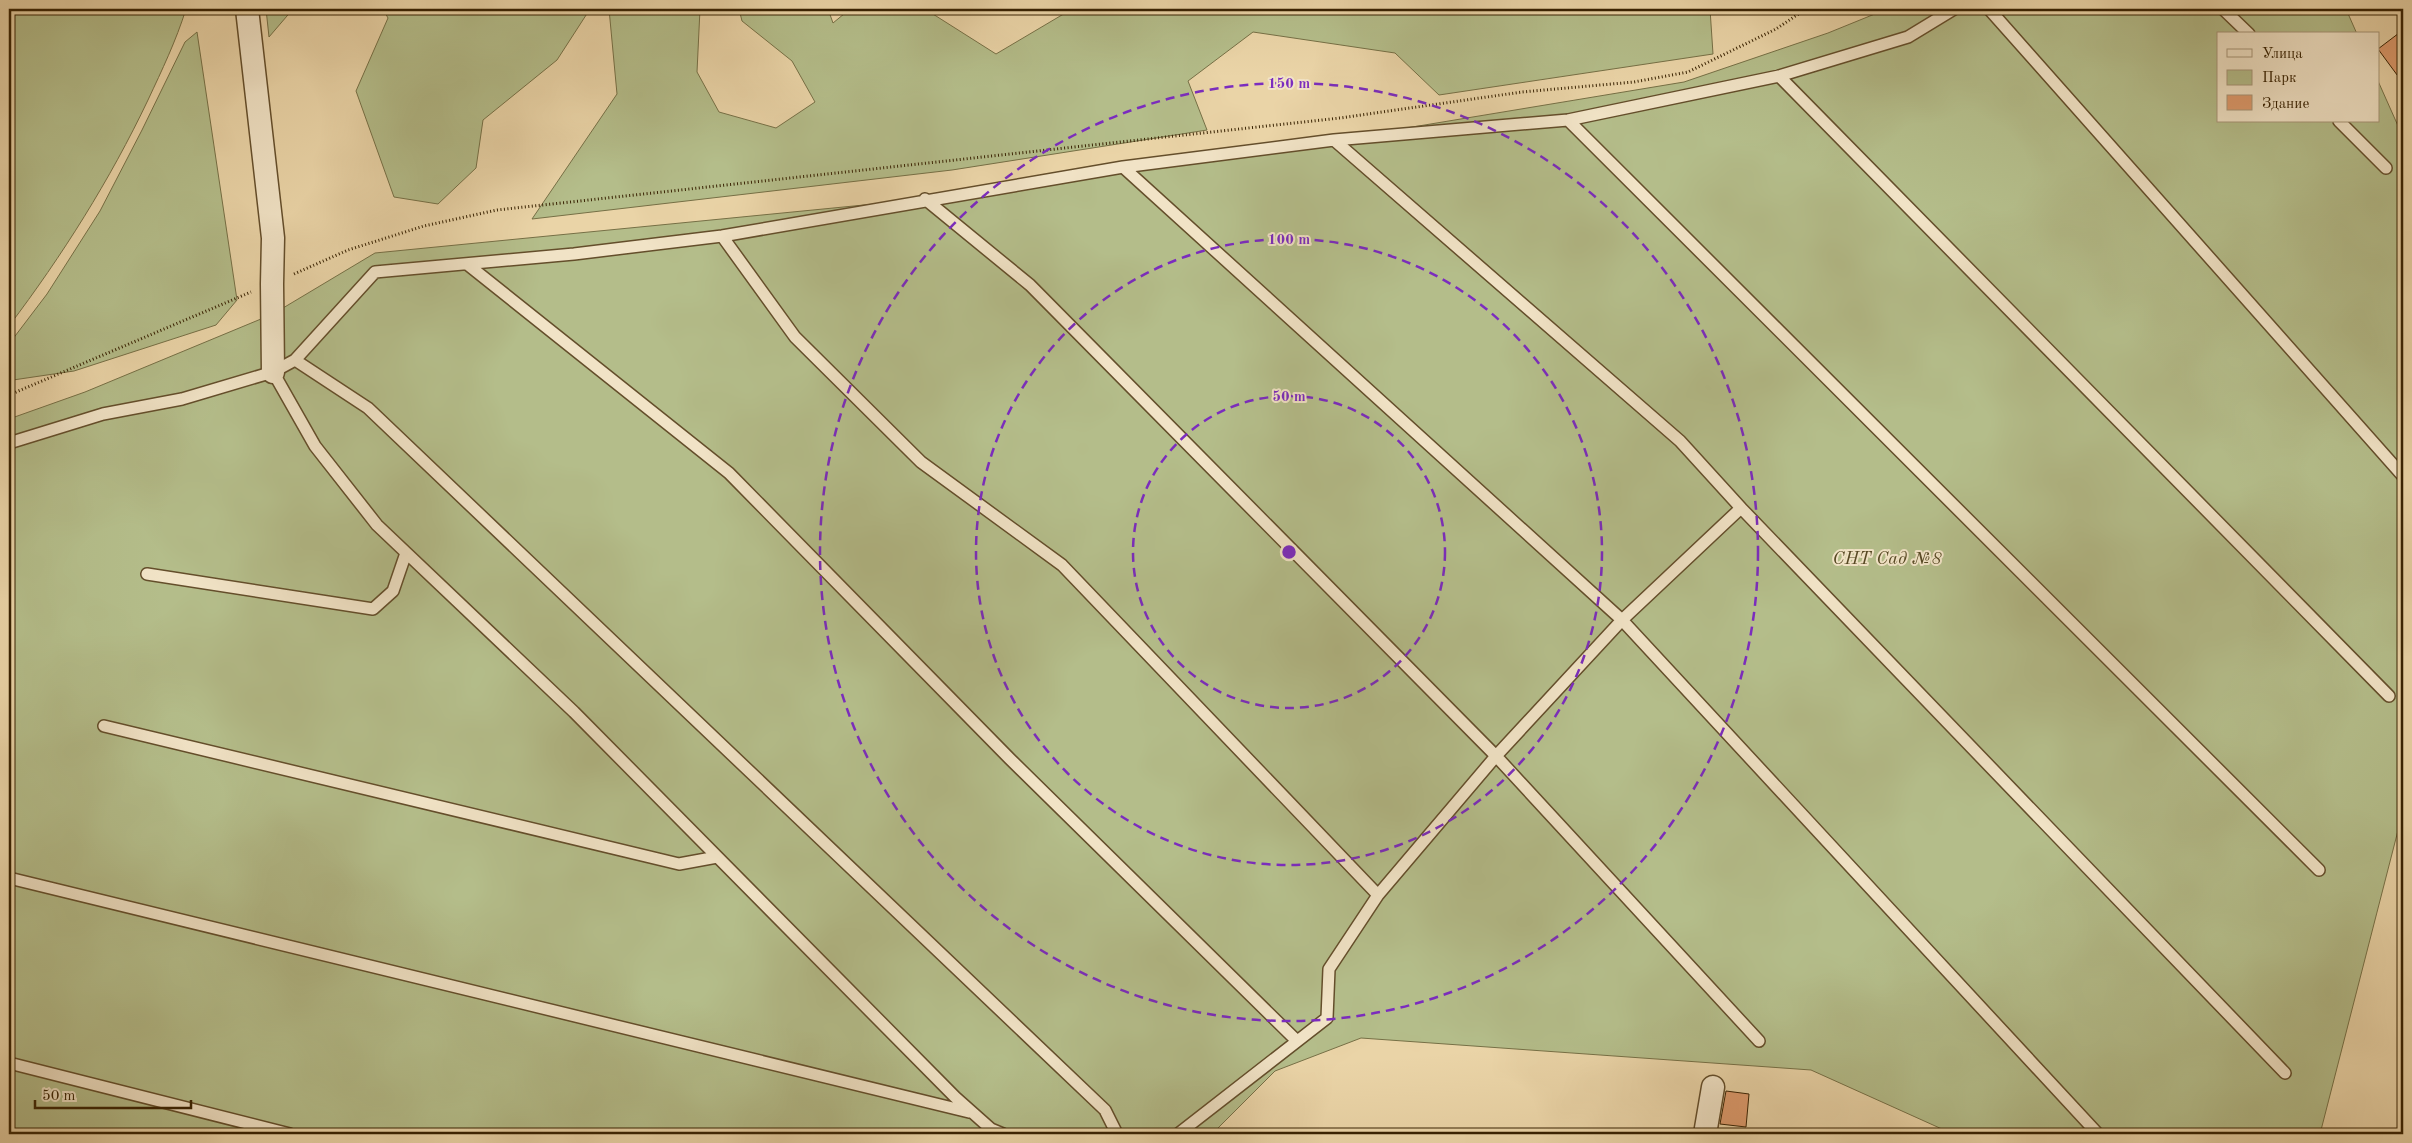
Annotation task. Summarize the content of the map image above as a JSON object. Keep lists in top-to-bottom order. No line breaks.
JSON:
{"parks":["СНТ Сад №8"],"legend":["Улица","Парк","Здание"],"scale_bar":"50 m","rings":["150 m","100 m","50 m"]}
